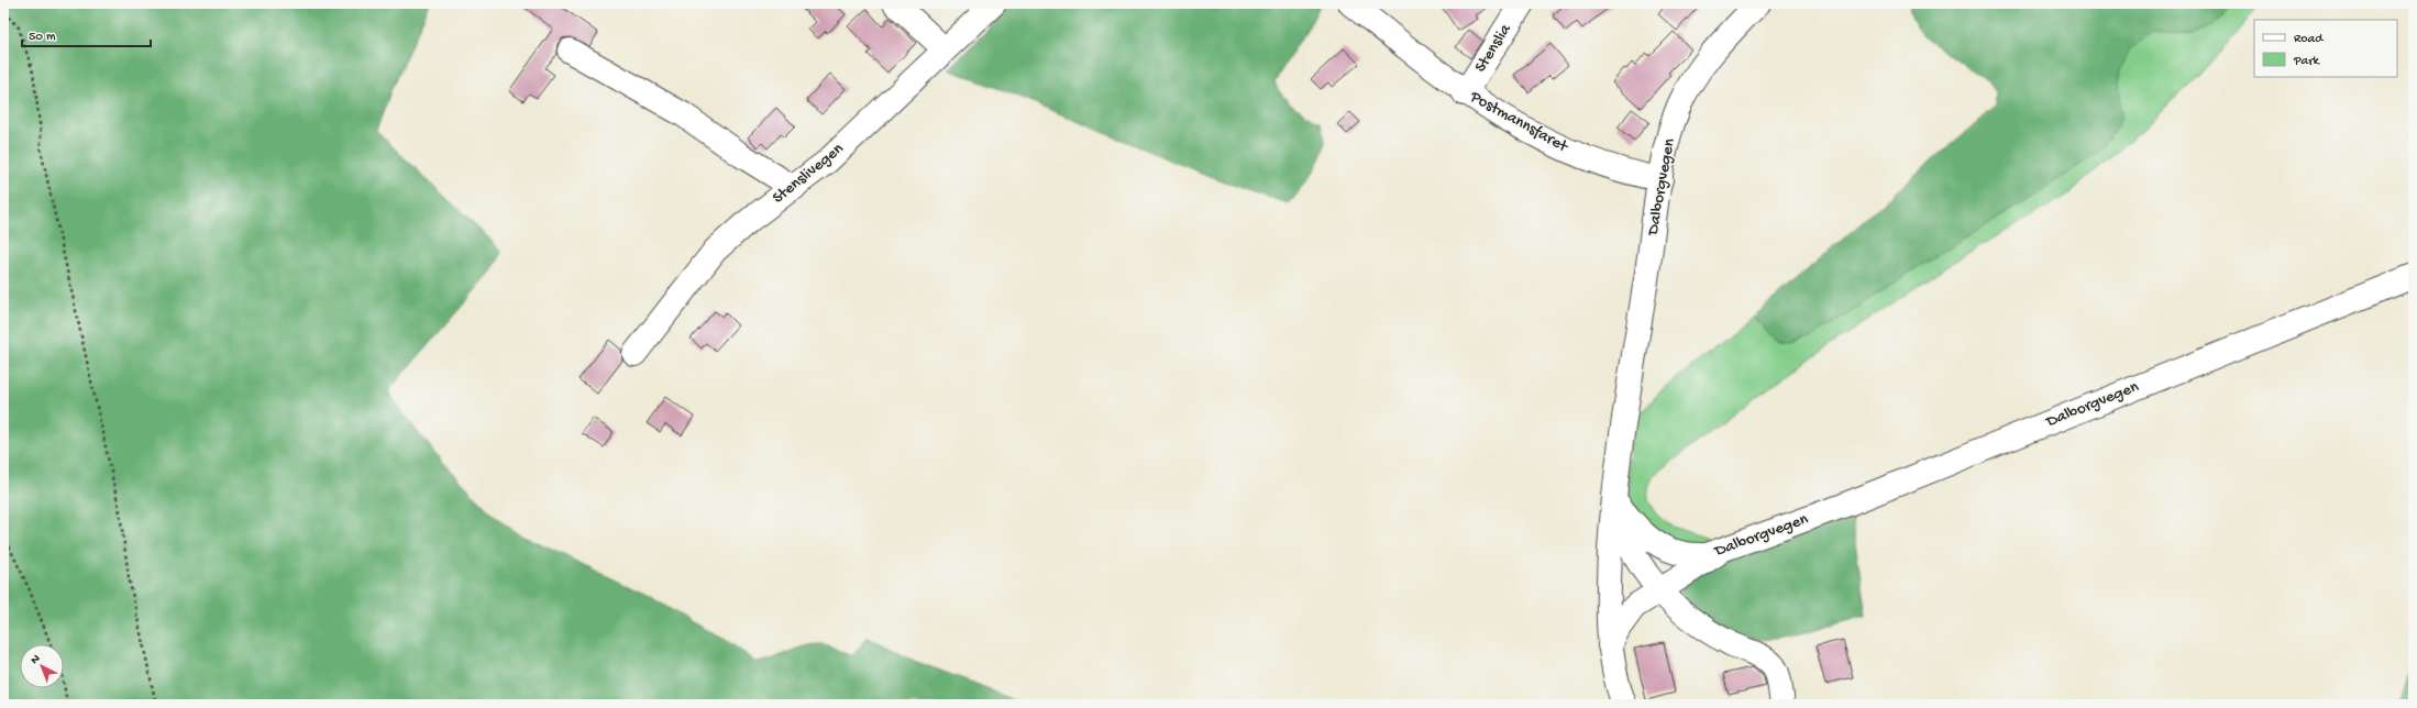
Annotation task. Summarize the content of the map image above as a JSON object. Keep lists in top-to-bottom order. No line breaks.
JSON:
{"streets":{"street":["Stenslia","Postmannsfaret","Stenslivegen","Dalborgvegen"]},"crossings":[["Stenslia","Postmannsfaret"],["Postmannsfaret","Dalborgvegen"]],"legend":["Road","Park"],"scale_bar":"50 m","north":"top left"}
